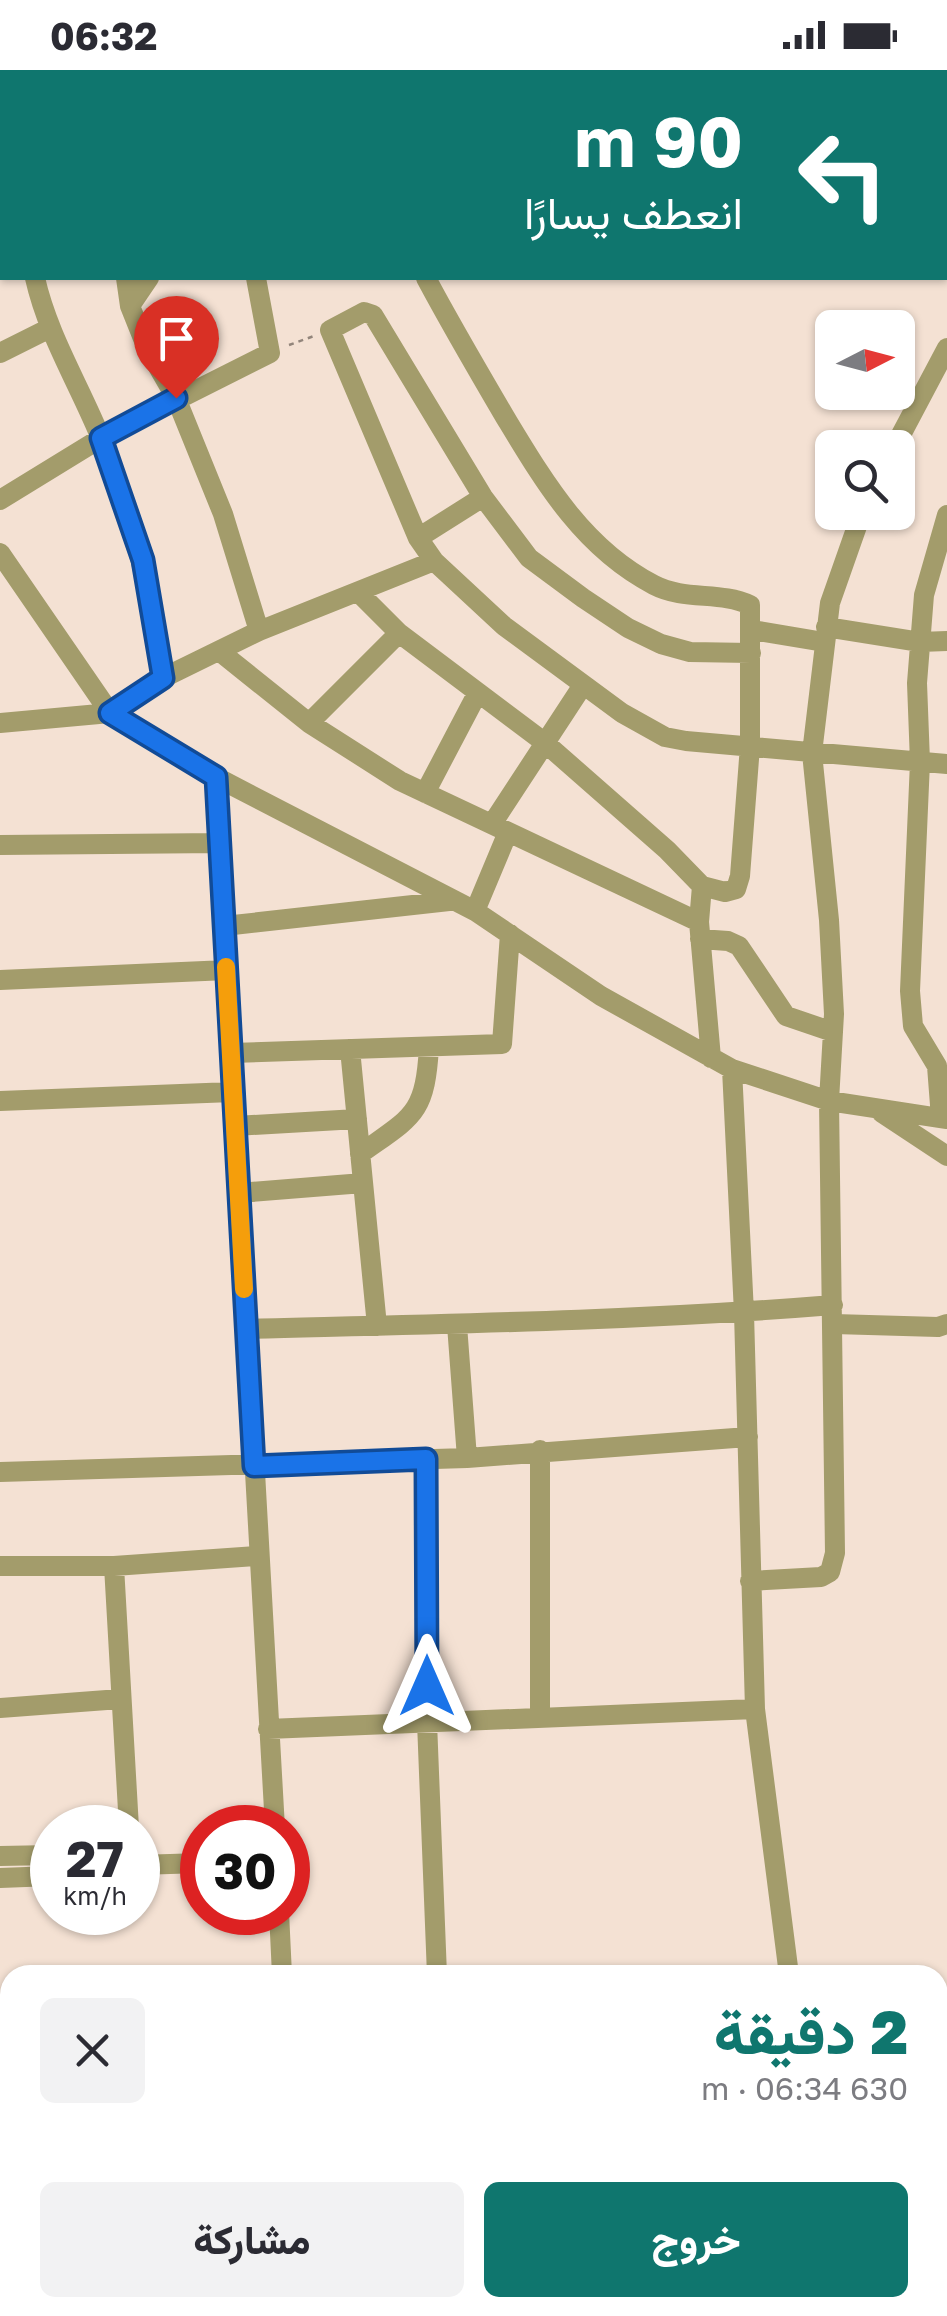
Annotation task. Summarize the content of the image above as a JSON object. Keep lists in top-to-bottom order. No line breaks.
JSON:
{"north":"right","page":{"status":"06:32","turn":["90 m","انعطف يسارًا"],"speed":"27 km/h","limit":"30","heading":["2 دقيقة","630 m · 06:34"],"buttons":["خروج","مشاركة"]}}
